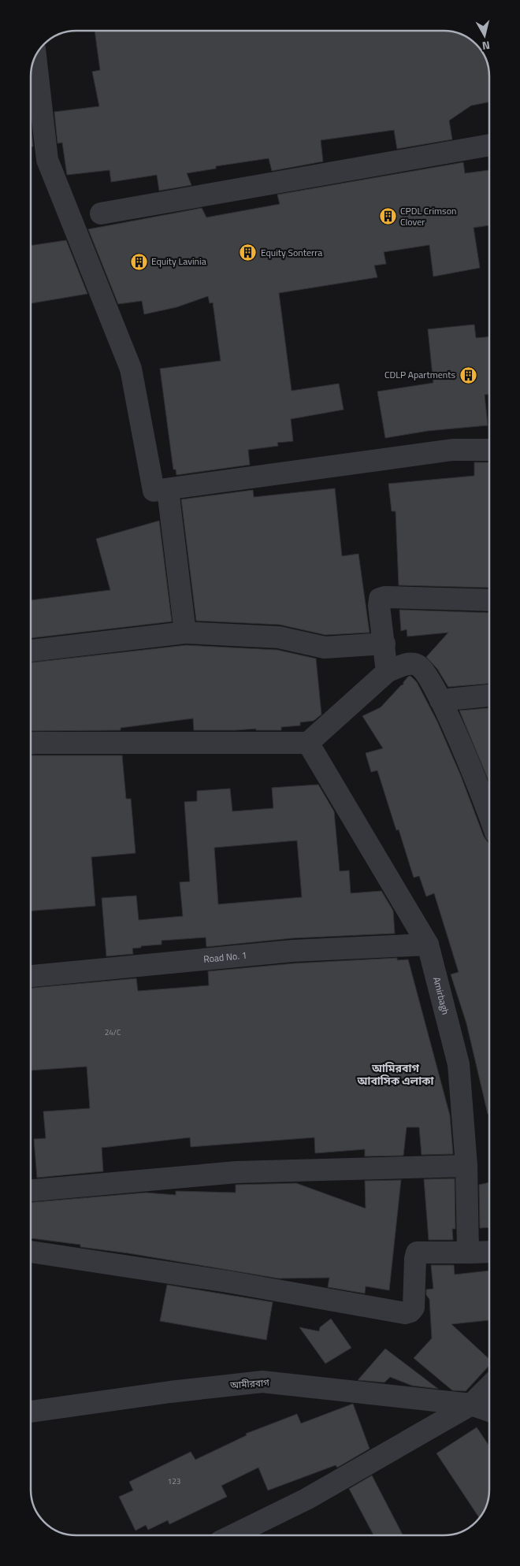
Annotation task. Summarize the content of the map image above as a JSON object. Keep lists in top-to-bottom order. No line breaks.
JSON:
{"streets":{"street":["Road No. 1","Amirbagh","আমীরবাগ"]},"crossings":[["Road No. 1","Amirbagh"]],"districts":["আমিরবাগ আবাসিক এলাকা"],"places":{"building":["CPDL Crimson Clover","Equity Sonterra","Equity Lavinia","CDLP Apartments"]},"house_numbers":["24/C","123"],"north":"bottom"}
